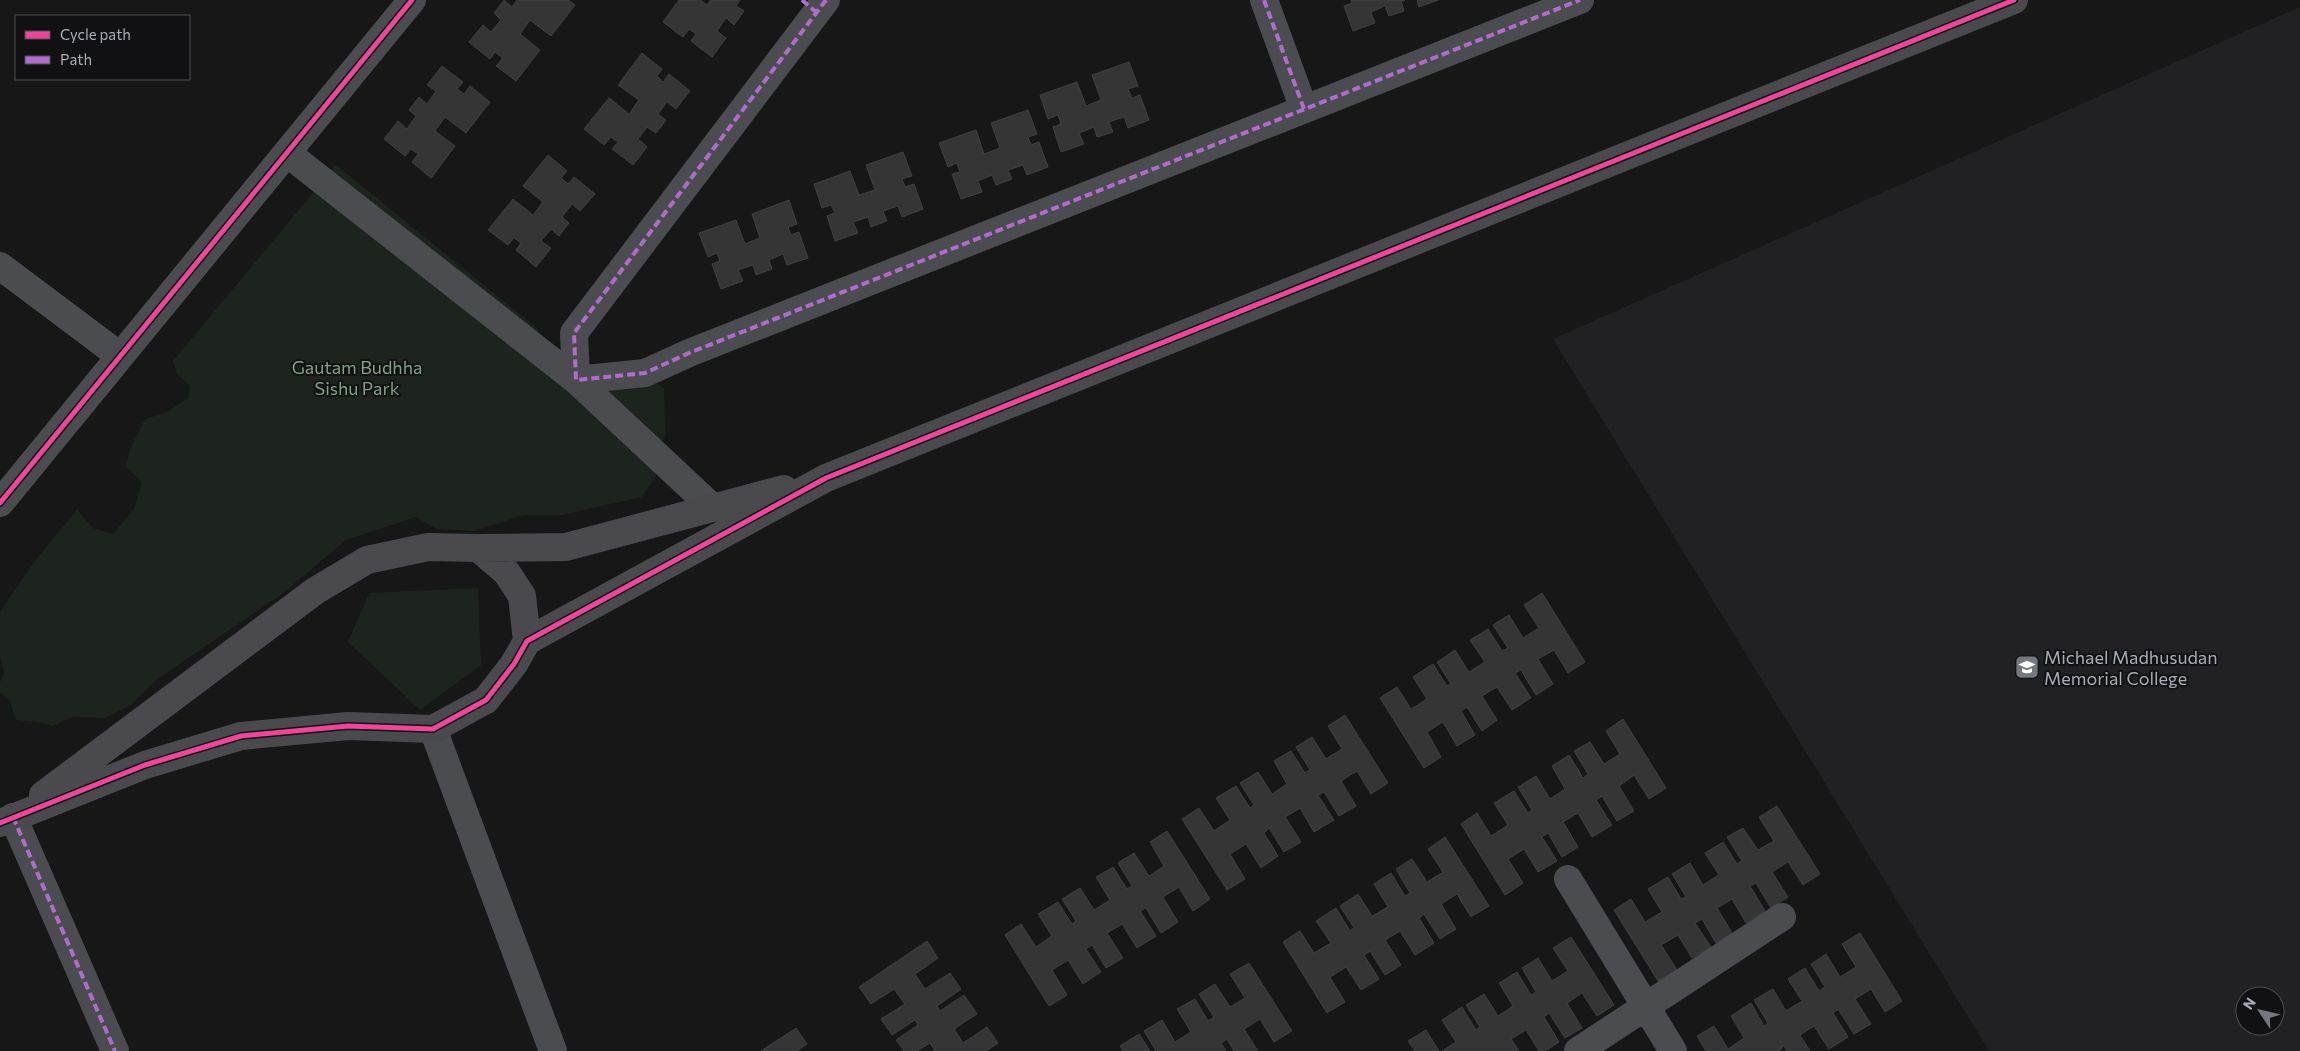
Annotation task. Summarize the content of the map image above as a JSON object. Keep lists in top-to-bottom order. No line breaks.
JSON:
{"parks":["Gautam Budhha Sishu Park"],"places":{"school or university":["Michael Madhusudan Memorial College"]},"legend":["Cycle path","Path"],"north":"top left"}
